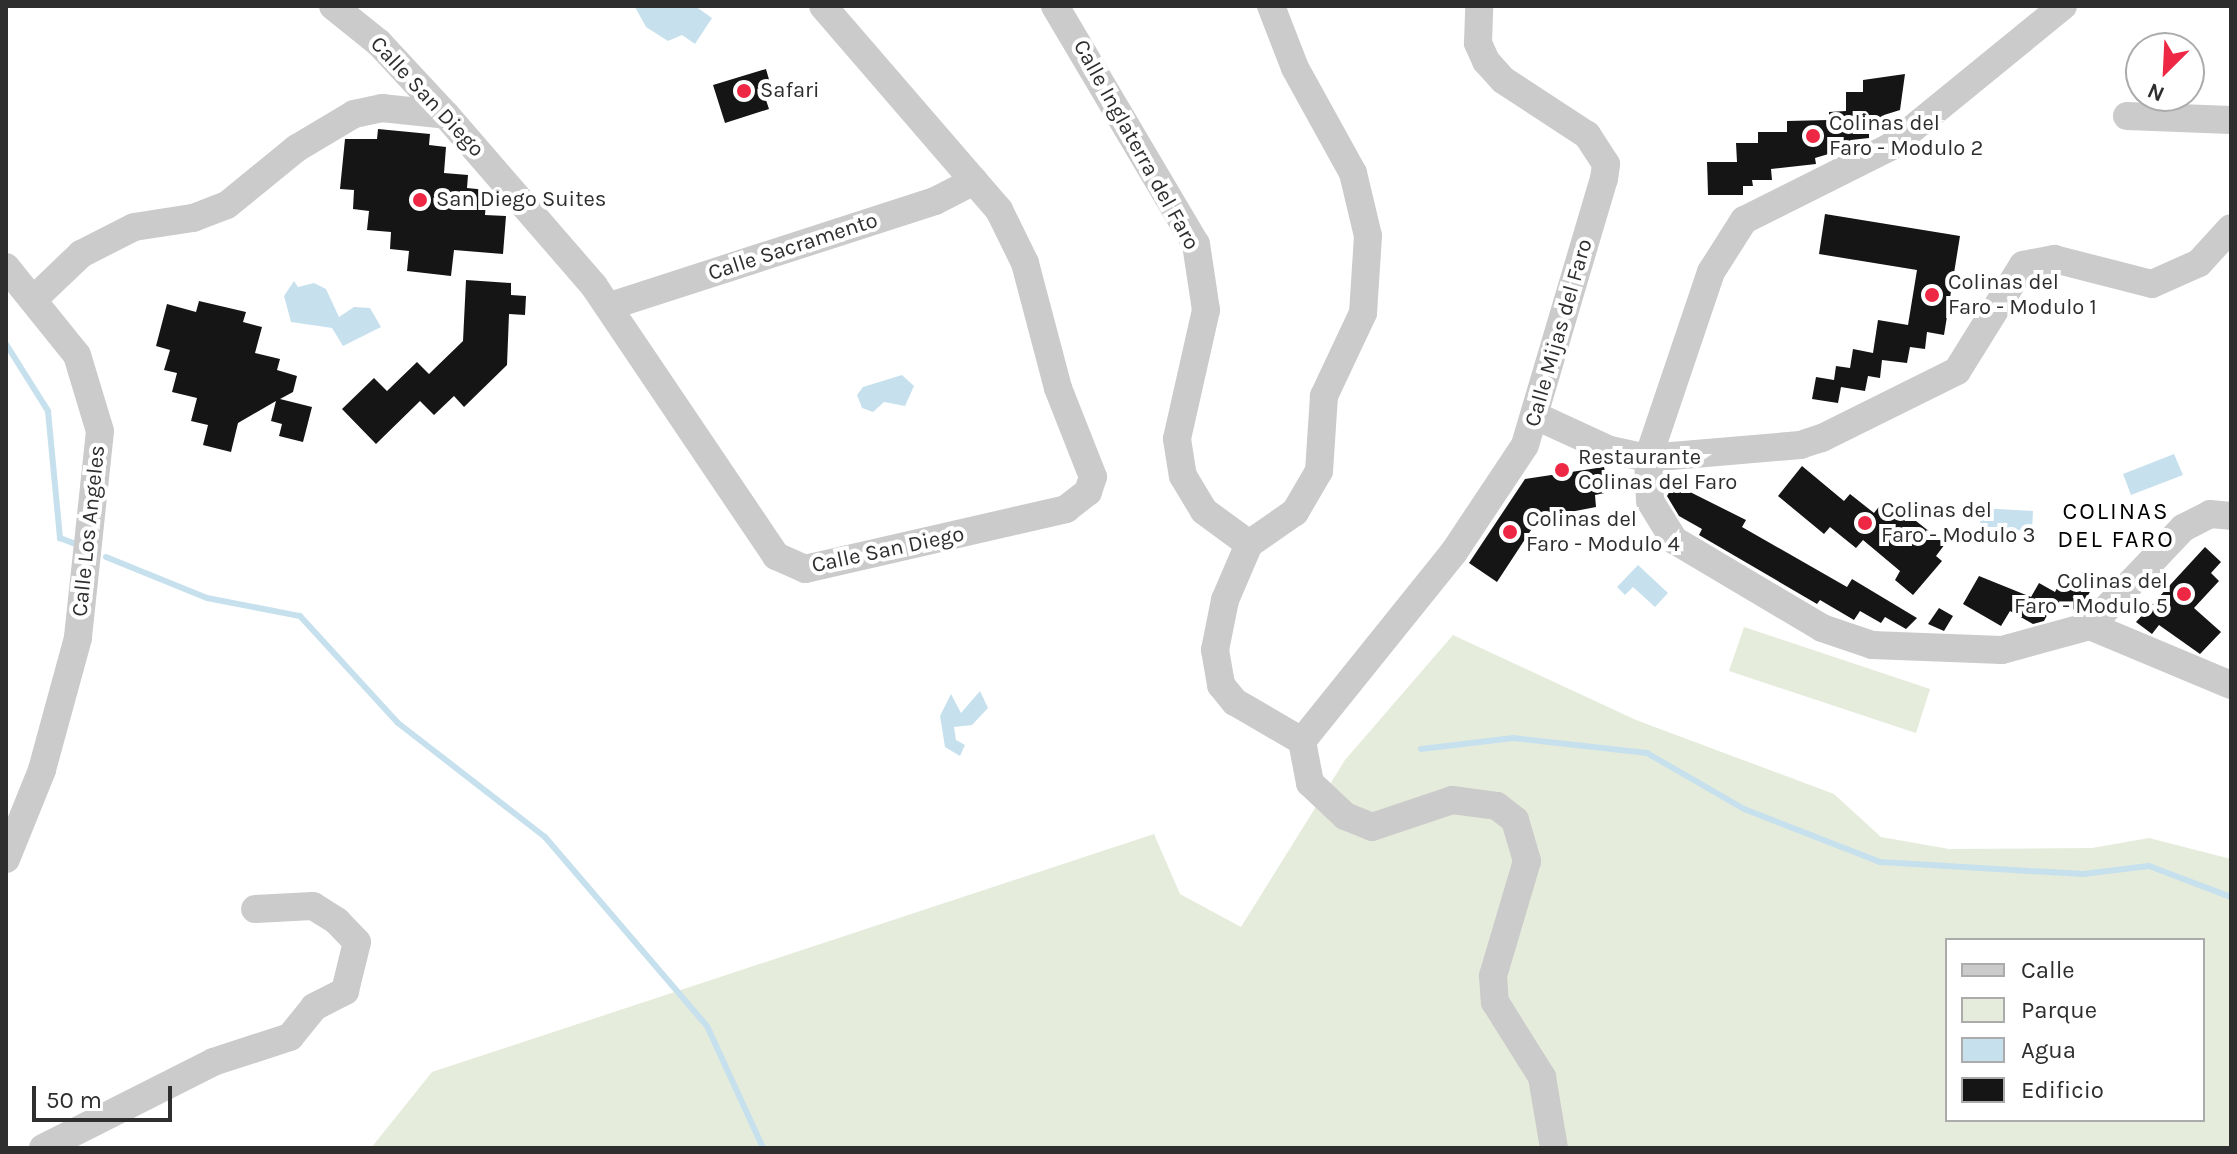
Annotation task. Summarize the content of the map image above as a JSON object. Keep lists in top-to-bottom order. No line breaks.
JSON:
{"streets":{"street":["Calle San Diego","Calle Inglaterra del Faro","Calle Sacramento","Calle Mijas del Faro","Calle Los Angeles"]},"crossings":[["Calle San Diego","Calle Sacramento"]],"districts":["COLINAS DEL FARO"],"places":["Safari","Colinas del Faro - Modulo 2","San Diego Suites","Colinas del Faro - Modulo 1","Restaurante Colinas del Faro","Colinas del Faro - Modulo 3","Colinas del Faro - Modulo 4","Colinas del Faro - Modulo 5"],"legend":["Calle","Parque","Agua","Edificio"],"scale_bar":"50 m","north":"bottom left"}
